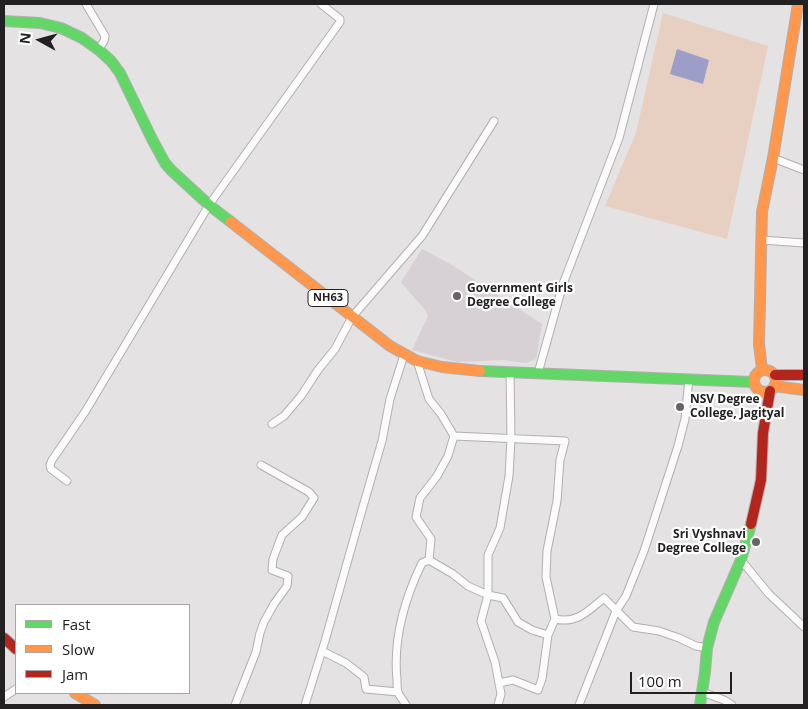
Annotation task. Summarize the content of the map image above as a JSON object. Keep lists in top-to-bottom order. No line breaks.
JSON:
{"streets":{"main road":["NH63"]},"places":["Government Girls Degree College","NSV Degree College, Jagityal","Sri Vyshnavi Degree College"],"legend":["Fast","Slow","Jam"],"scale_bar":"100 m","north":"left"}
